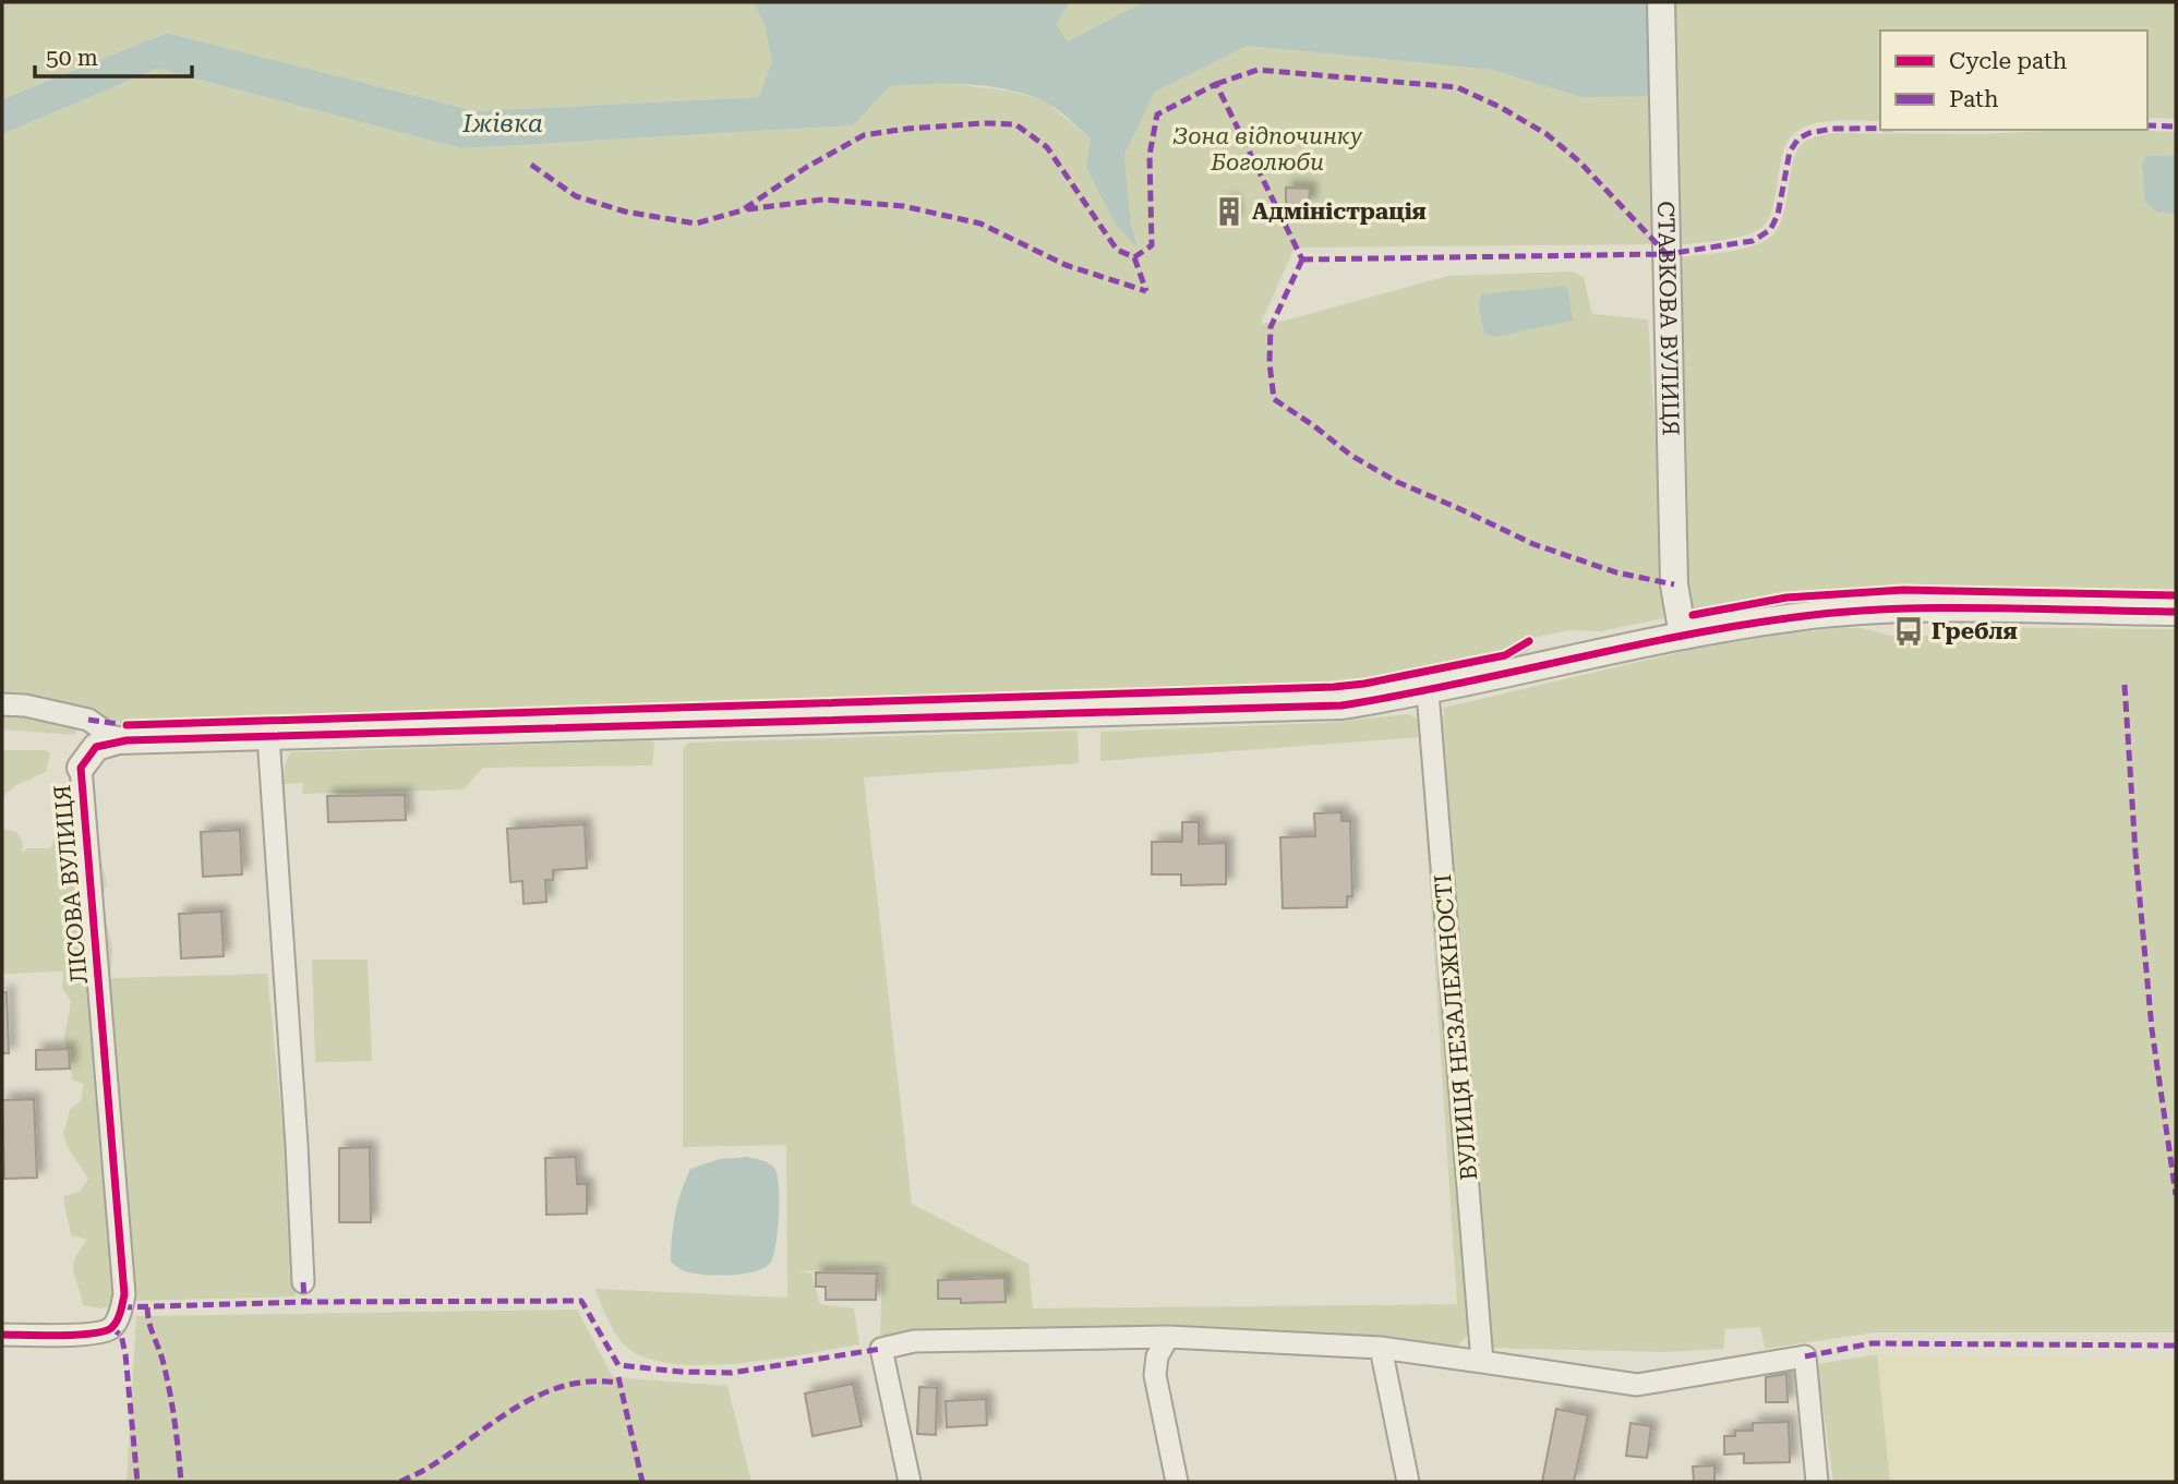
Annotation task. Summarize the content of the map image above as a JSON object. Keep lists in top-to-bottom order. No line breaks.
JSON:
{"streets":{"street":["СТАВКОВА ВУЛИЦЯ","ЛІСОВА ВУЛИЦЯ","ВУЛИЦЯ НЕЗАЛЕЖНОСТІ"]},"crossings":[["СТАВКОВА ВУЛИЦЯ","ЛІСОВА ВУЛИЦЯ"],["ЛІСОВА ВУЛИЦЯ","ВУЛИЦЯ НЕЗАЛЕЖНОСТІ"]],"water":["Іжівка"],"parks":["Зона відпочинку Боголюби"],"places":{"building":["Адміністрація"],"bus stop":["Гребля"]},"legend":["Cycle path","Path"],"scale_bar":"50 m"}
